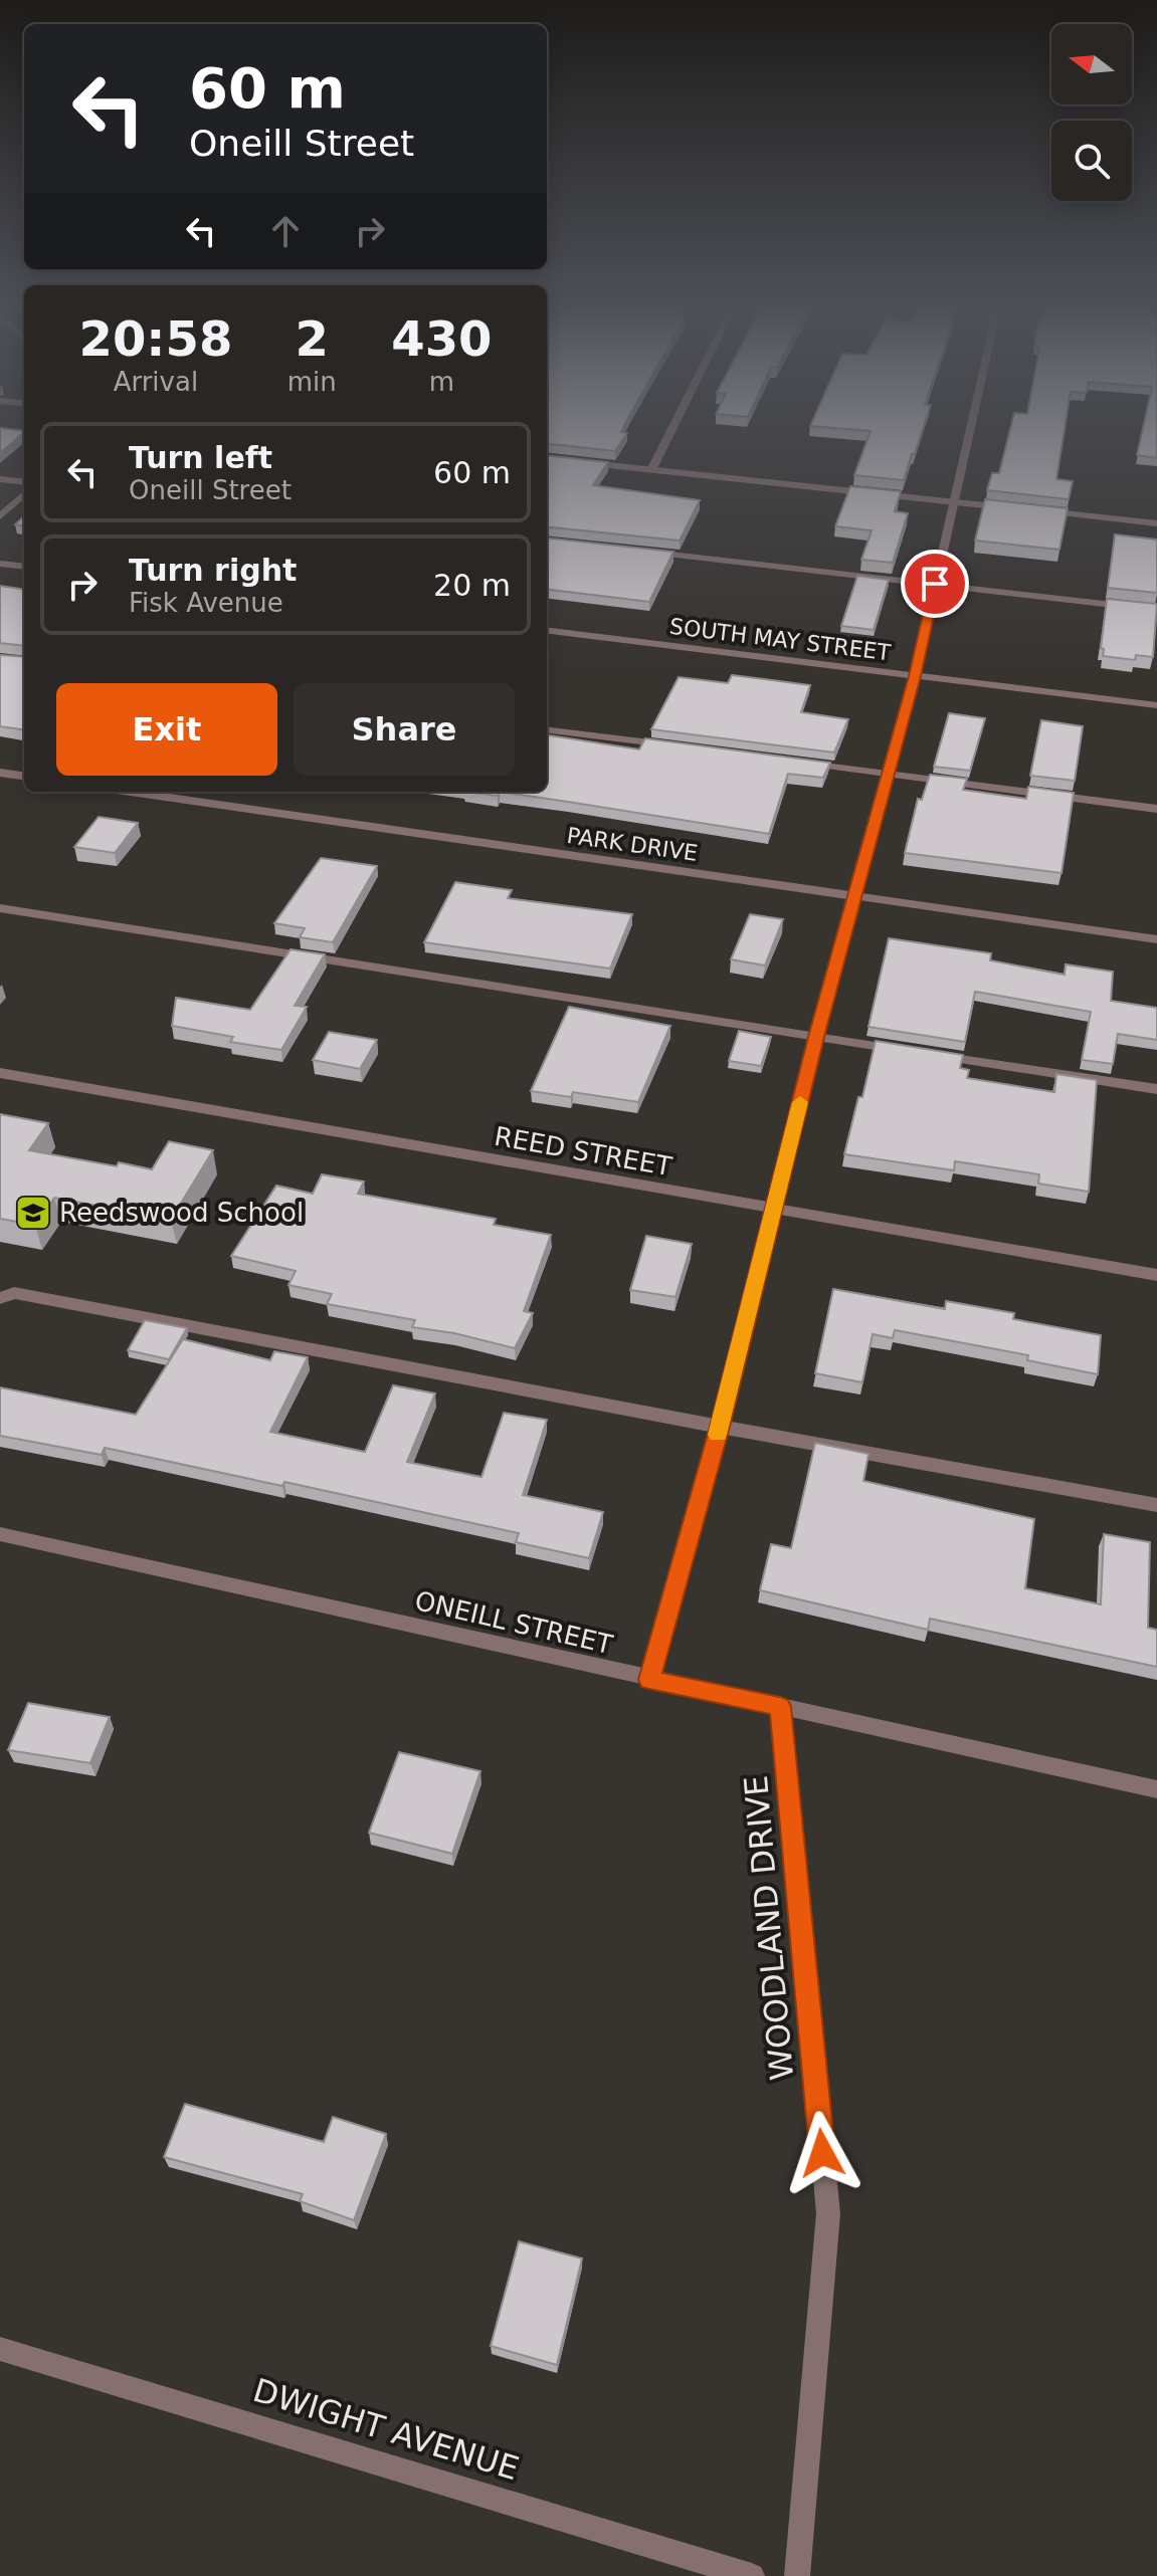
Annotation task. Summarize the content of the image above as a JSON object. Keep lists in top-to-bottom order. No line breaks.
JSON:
{"streets":{"street":["SOUTH MAY STREET","PARK DRIVE","REED STREET","ONEILL STREET","WOODLAND DRIVE","DWIGHT AVENUE"]},"crossings":[["ONEILL STREET","WOODLAND DRIVE"]],"places":{"school or university":["Reedswood School"]},"north":"left","page":{"turn":["60 m","Oneill Street"],"eta":["20:58","Arrival","2","min","430","m"],"list":[{"name":"Turn left","note":"Oneill Street","value":"60 m"},{"name":"Turn right","note":"Fisk Avenue","value":"20 m"}],"buttons":["Exit","Share"]}}
